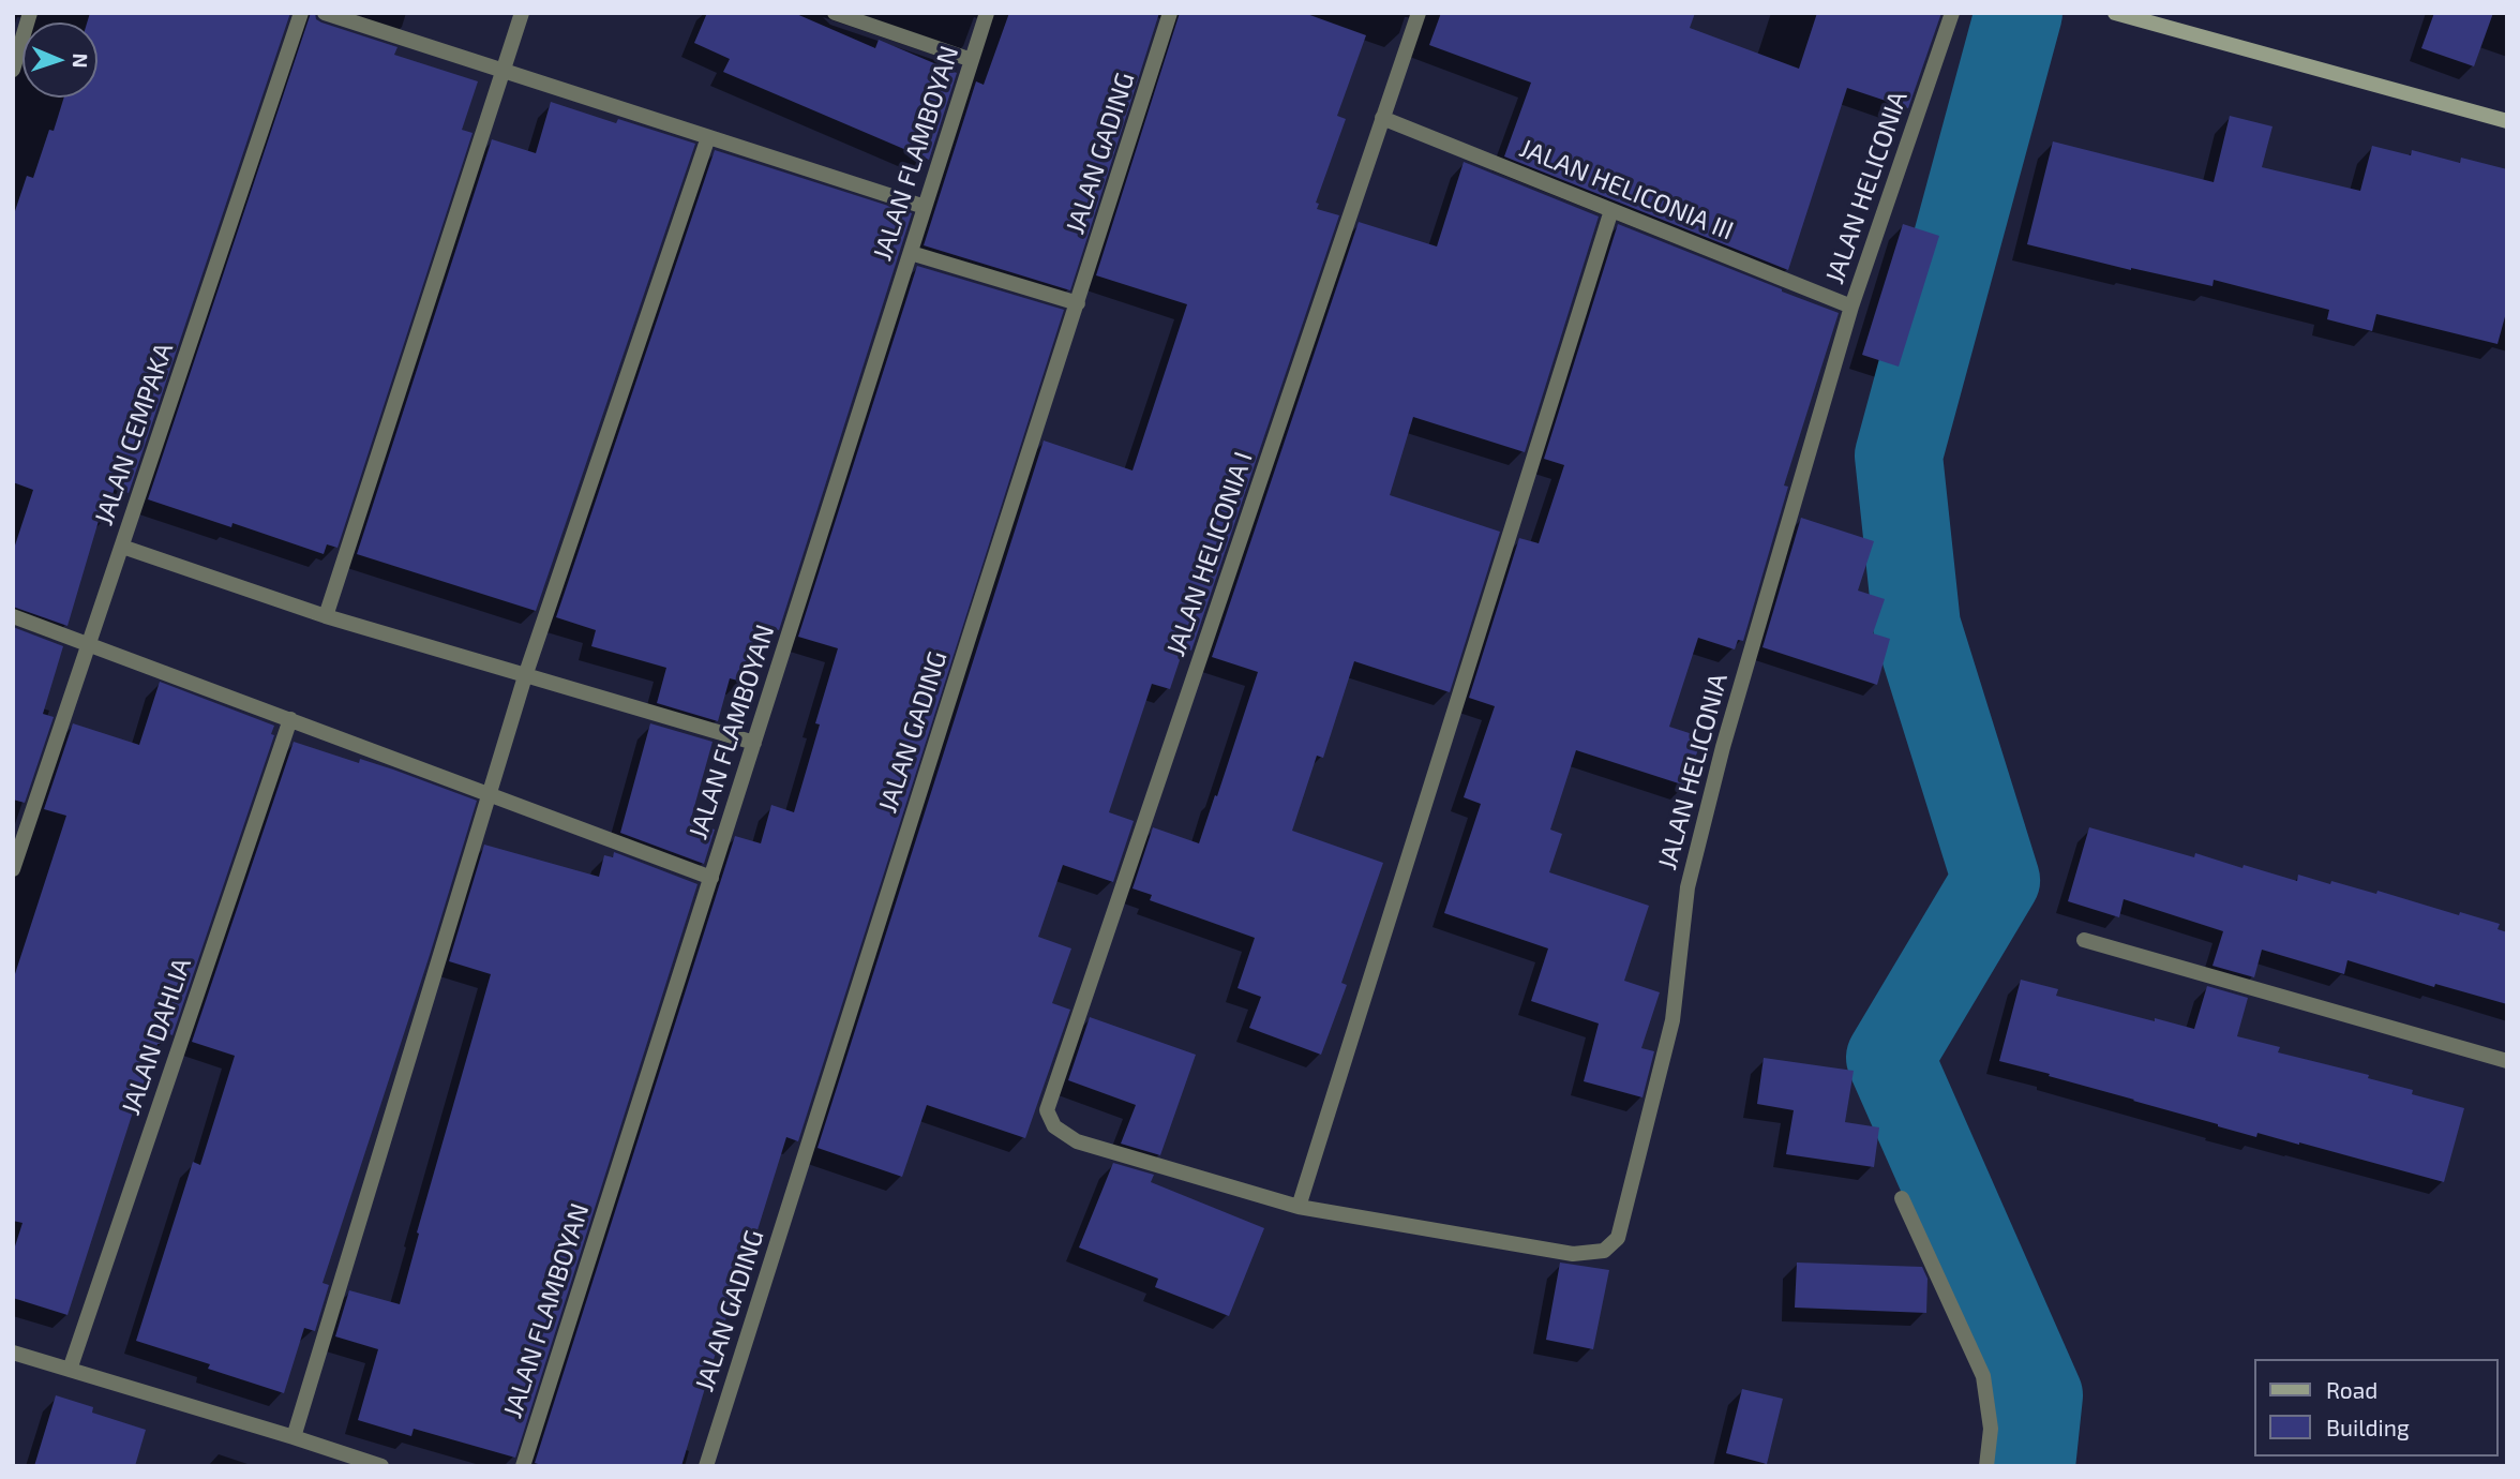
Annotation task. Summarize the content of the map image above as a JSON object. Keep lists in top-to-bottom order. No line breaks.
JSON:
{"streets":{"street":["JALAN FLAMBOYAN","JALAN GADING","JALAN HELICONIA","JALAN HELICONIA III","JALAN CEMPAKA","JALAN HELICONIA I","JALAN DAHLIA"]},"crossings":[["JALAN HELICONIA","JALAN HELICONIA III"],["JALAN HELICONIA","JALAN HELICONIA I"],["JALAN HELICONIA III","JALAN HELICONIA I"]],"legend":["Road","Building"],"north":"right"}
